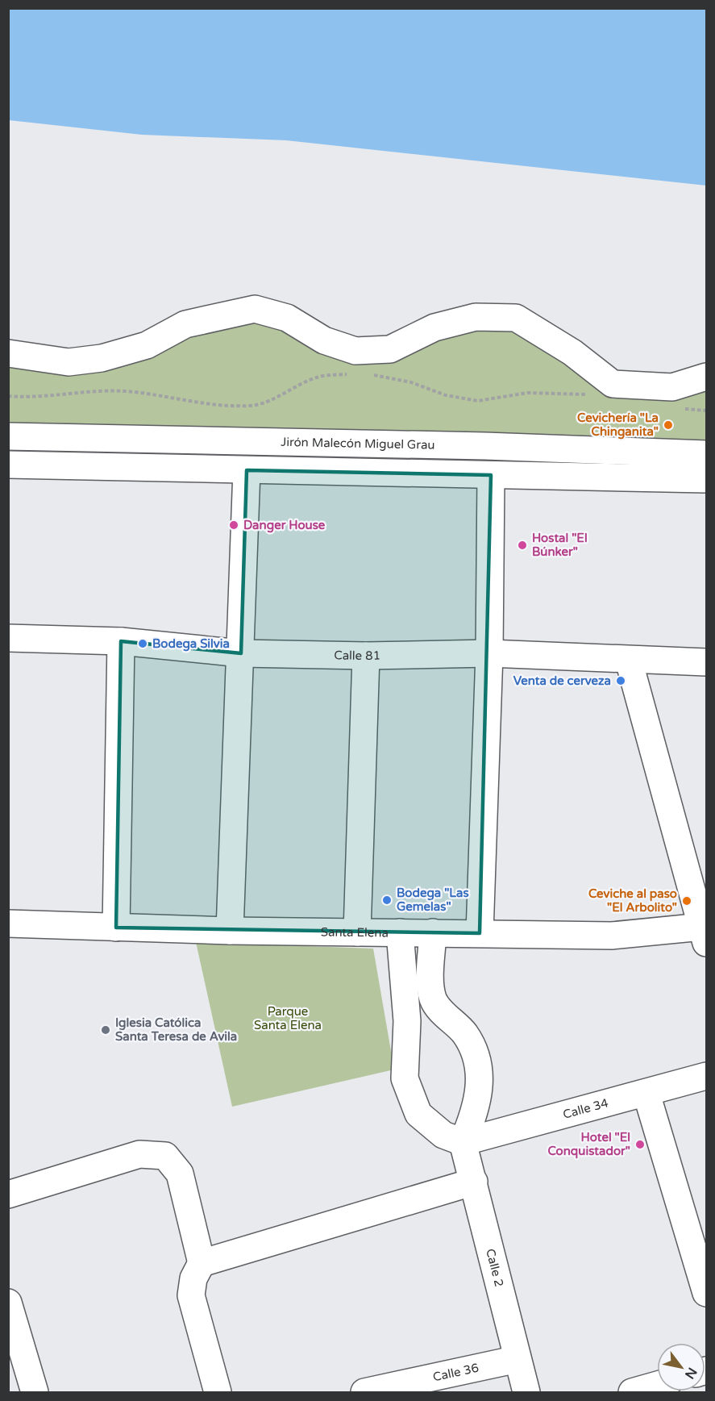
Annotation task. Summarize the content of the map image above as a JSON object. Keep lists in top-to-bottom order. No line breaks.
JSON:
{"streets":{"street":["Jirón Malecón Miguel Grau","Calle 81","Santa Elena","Calle 34","Calle 2","Calle 36"]},"crossings":[["Calle 34","Calle 2"],["Calle 2","Calle 36"]],"parks":["Parque Santa Elena"],"places":["Cevichería \"La Chinganita\"","Danger House","Hostal \"El Búnker\"","Bodega Silvia","Venta de cerveza","Bodega \"Las Gemelas\"","Ceviche al paso \"El Arbolito\"","Iglesia Católica Santa Teresa de Avila","Hotel \"El Conquistador\""],"north":"bottom right"}
